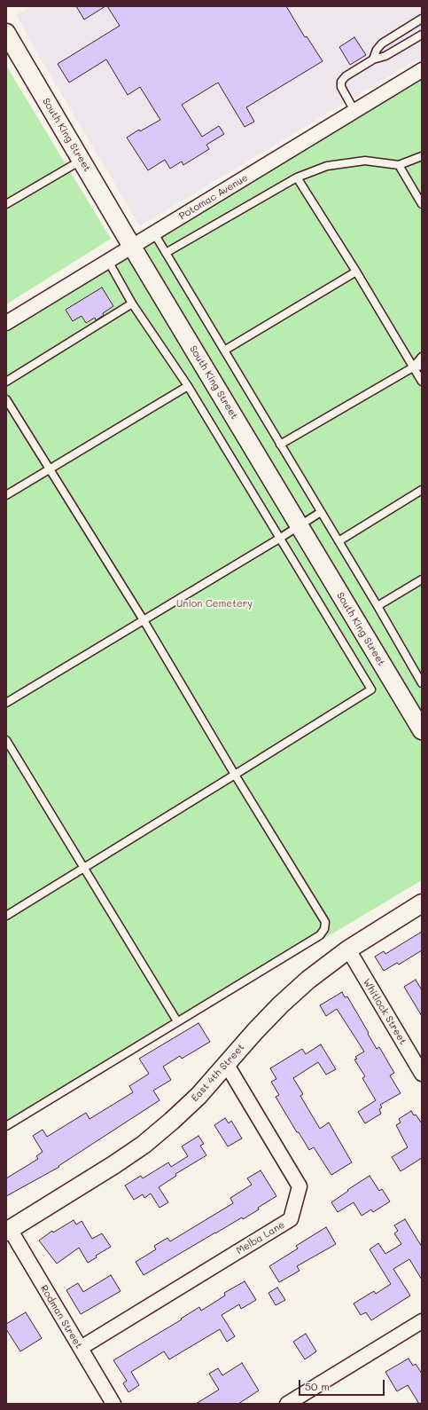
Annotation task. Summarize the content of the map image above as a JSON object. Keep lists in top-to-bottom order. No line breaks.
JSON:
{"streets":{"street":["South King Street","Potomac Avenue","Whitlock Street","East 4th Street","Melba Lane","Rodman Street"]},"crossings":[["South King Street","Potomac Avenue"],["Whitlock Street","East 4th Street"],["East 4th Street","Melba Lane"],["East 4th Street","Rodman Street"],["Melba Lane","Rodman Street"]],"parks":["Union Cemetery"],"scale_bar":"50 m"}
